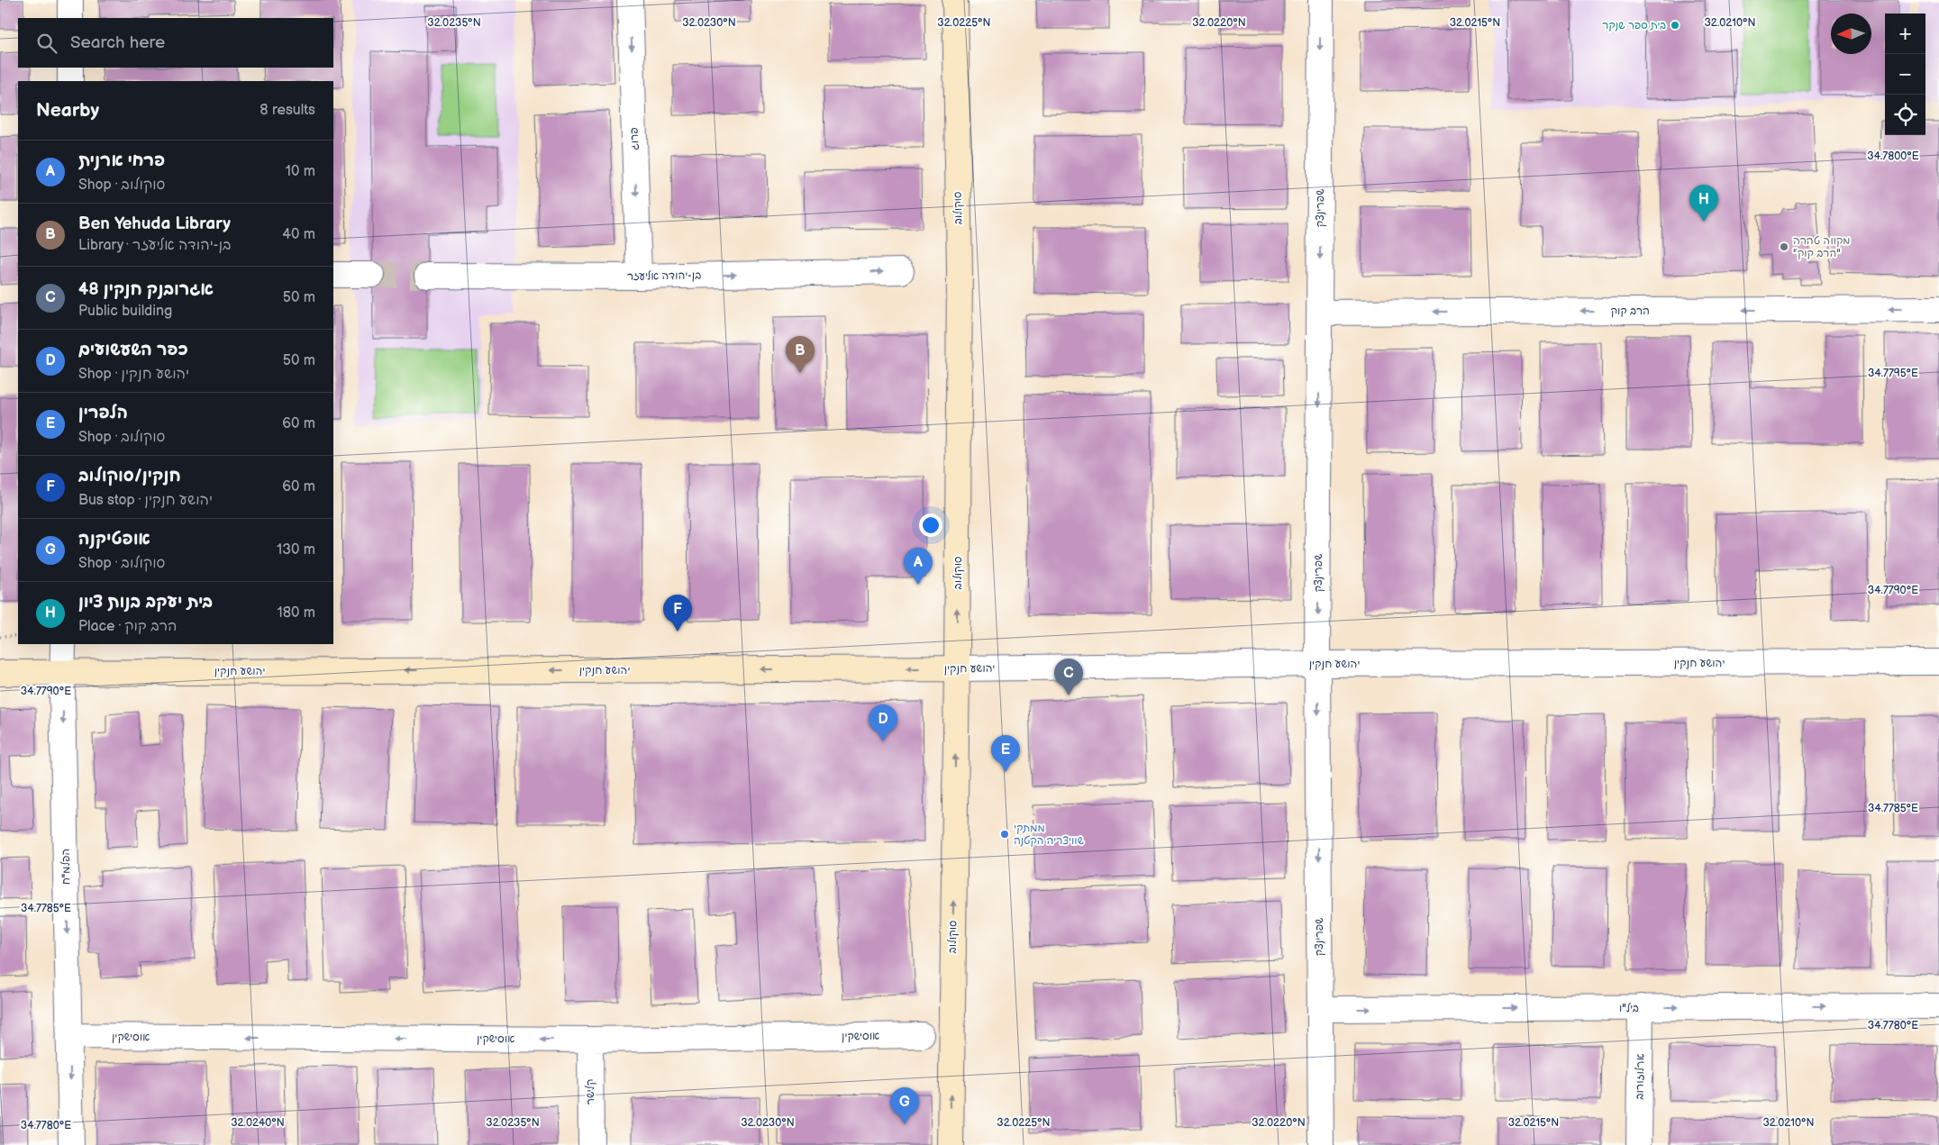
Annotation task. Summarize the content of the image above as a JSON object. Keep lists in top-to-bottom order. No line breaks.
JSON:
{"streets":{"street":["פרוג","סוקולוב","שפרינצק","בן-יהודה אליעזר","הרב קוק","יהושע חנקין","הפלמ\"ח","ביל\"ו","אוסישקין","ארלוזורוב","קלישר"]},"crossings":[["פרוג","בן-יהודה אליעזר"],["סוקולוב","יהושע חנקין"],["שפרינצק","הרב קוק"],["שפרינצק","יהושע חנקין"],["שפרינצק","ביל\"ו"],["יהושע חנקין","הפלמ\"ח"],["הפלמ\"ח","אוסישקין"],["ביל\"ו","ארלוזורוב"],["אוסישקין","קלישר"]],"one_way":["פרוג","סוקולוב","שפרינצק","בן-יהודה אליעזר","הרב קוק","יהושע חנקין","הפלמ\"ח","ביל\"ו","אוסישקין"],"places":["בית ספר שנקר","מקווה טהרה \"הרב קוק\"","ממתקי שוויצריה הקטנה"],"north":"left","page":{"map_buttons":["+","−"],"search":"Search here","heading":["Nearby","8 results"],"list":[{"mark":"A","name":"פרחי ארנית","note":"Shop · סוקולוב","value":"10 m"},{"mark":"B","name":"Ben Yehuda Library","note":"Library · בן-יהודה אליעזר","value":"40 m"},{"mark":"C","name":"אגרובנק חנקין 48","note":"Public building","value":"50 m"},{"mark":"D","name":"כפר השעשועים","note":"Shop · יהושע חנקין","value":"50 m"},{"mark":"E","name":"הלפרין","note":"Shop · סוקולוב","value":"60 m"},{"mark":"F","name":"חנקין/סוקולוב","note":"Bus stop · יהושע חנקין","value":"60 m"},{"mark":"G","name":"אופטיקנה","note":"Shop · סוקולוב","value":"130 m"},{"mark":"H","name":"בית יעקב בנות ציון","note":"Place · הרב קוק","value":"180 m"}],"pins":["H","B","A","F","C","D","E","G"]},"coordinates":["32.0235°N","32.0230°N","32.0225°N","32.0220°N","32.0215°N","32.0210°N","34.7800°E","34.7795°E","34.7790°E","34.7785°E","34.7780°E","32.0240°N"]}
